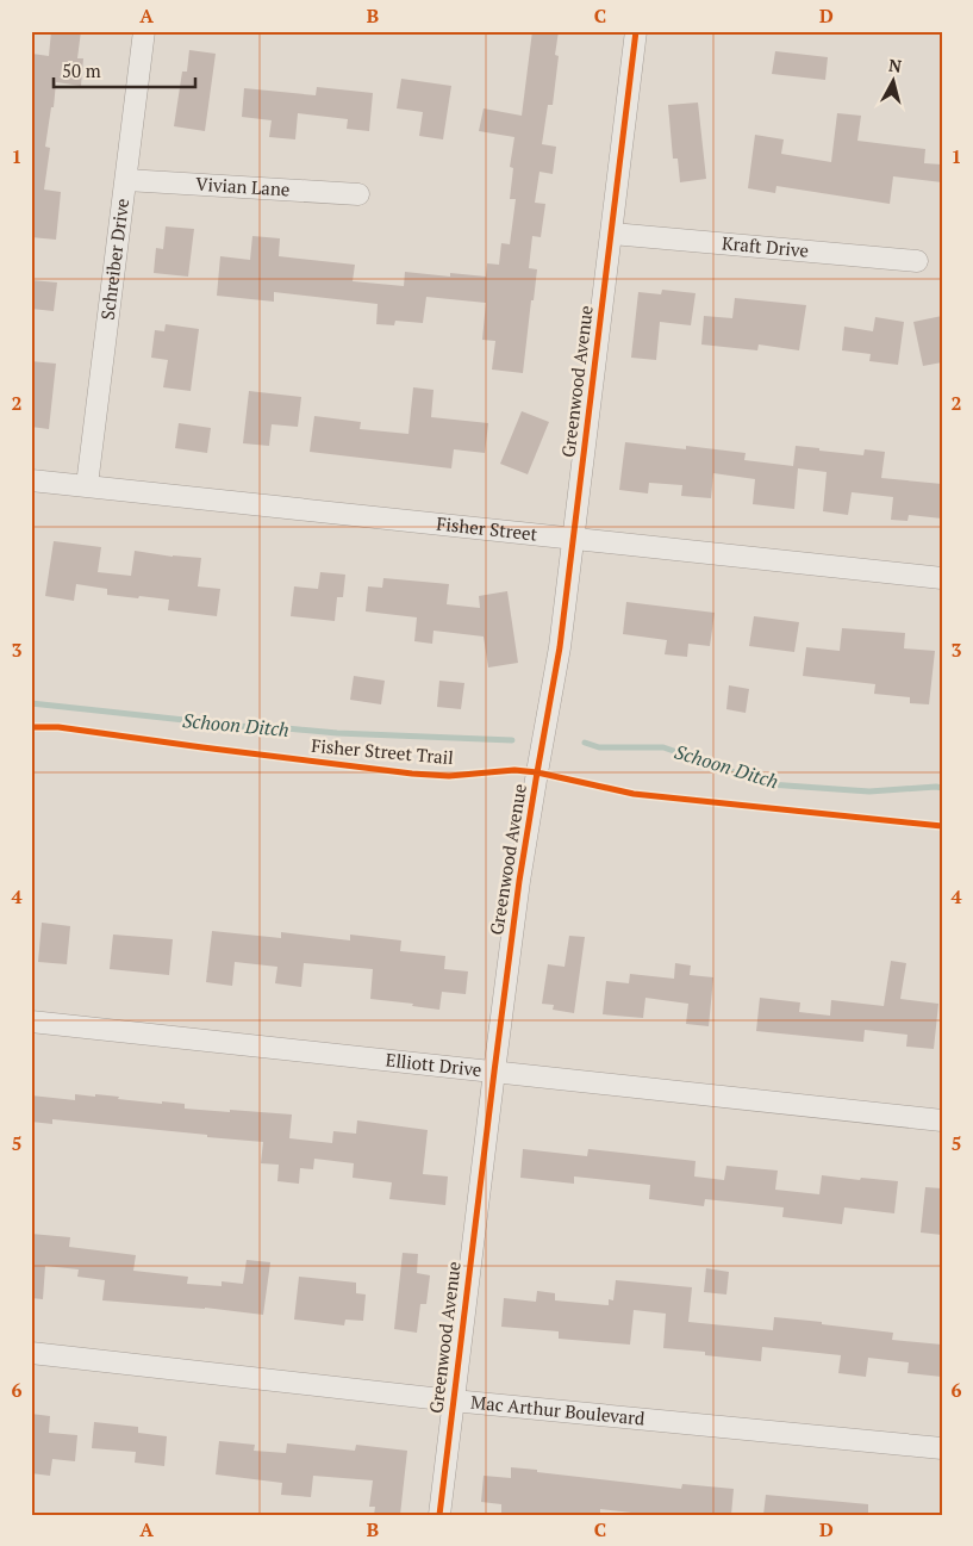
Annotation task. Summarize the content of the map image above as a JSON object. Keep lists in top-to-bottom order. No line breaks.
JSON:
{"streets":{"street":["Vivian Lane","Kraft Drive","Schreiber Drive","Greenwood Avenue","Fisher Street","Elliott Drive","Mac Arthur Boulevard"],"cycle path":["Fisher Street Trail"]},"crossings":[["Vivian Lane","Schreiber Drive"],["Kraft Drive","Greenwood Avenue"],["Schreiber Drive","Fisher Street"],["Greenwood Avenue","Fisher Street"],["Greenwood Avenue","Elliott Drive"],["Greenwood Avenue","Mac Arthur Boulevard"]],"water":["Schoon Ditch"],"scale_bar":"50 m","north":"top","grid":{"columns":["A","B","C","D"],"rows":["1","2","3","4","5","6"]}}
